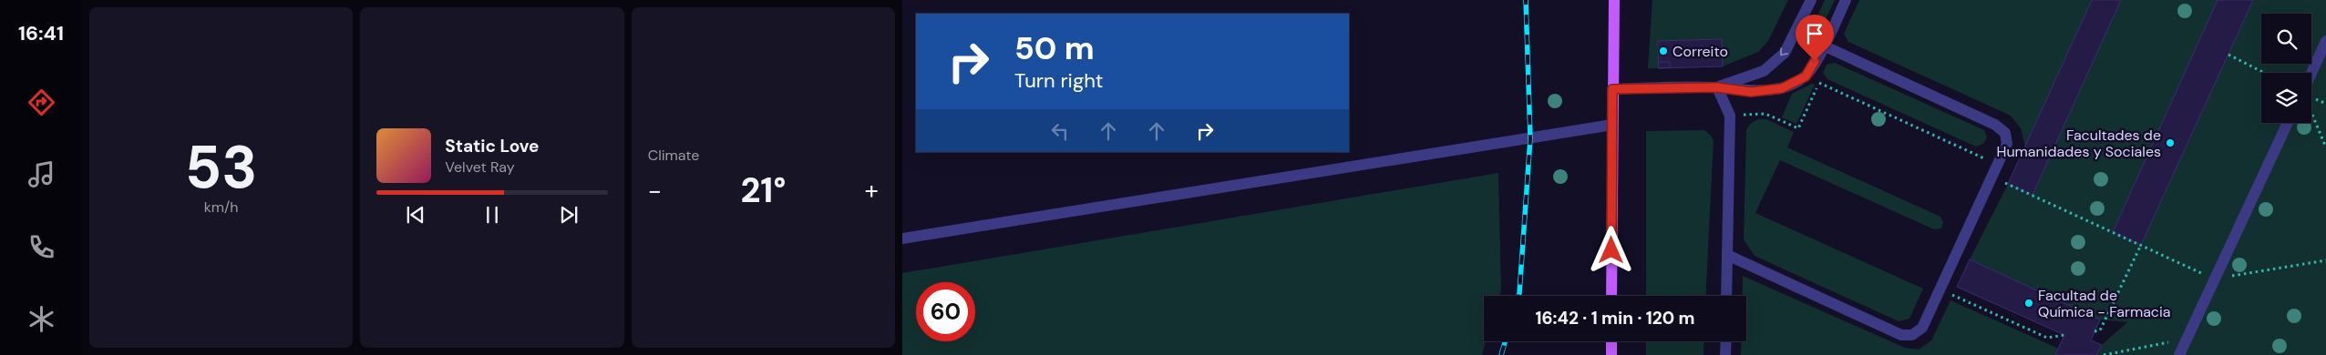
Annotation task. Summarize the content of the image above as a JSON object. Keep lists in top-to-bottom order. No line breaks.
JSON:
{"places":["Correito","Facultades de Humanidades y Sociales","Facultad de Química - Farmacia"],"page":{"tabs":"16:41","tile":[["53","km/h"],"Climate"],"turn":["50 m","Turn right"],"song":["Static Love","Velvet Ray"],"heat":["−","21°","+"],"limit":"60","trip":"16:42 · 1 min · 120 m"}}
